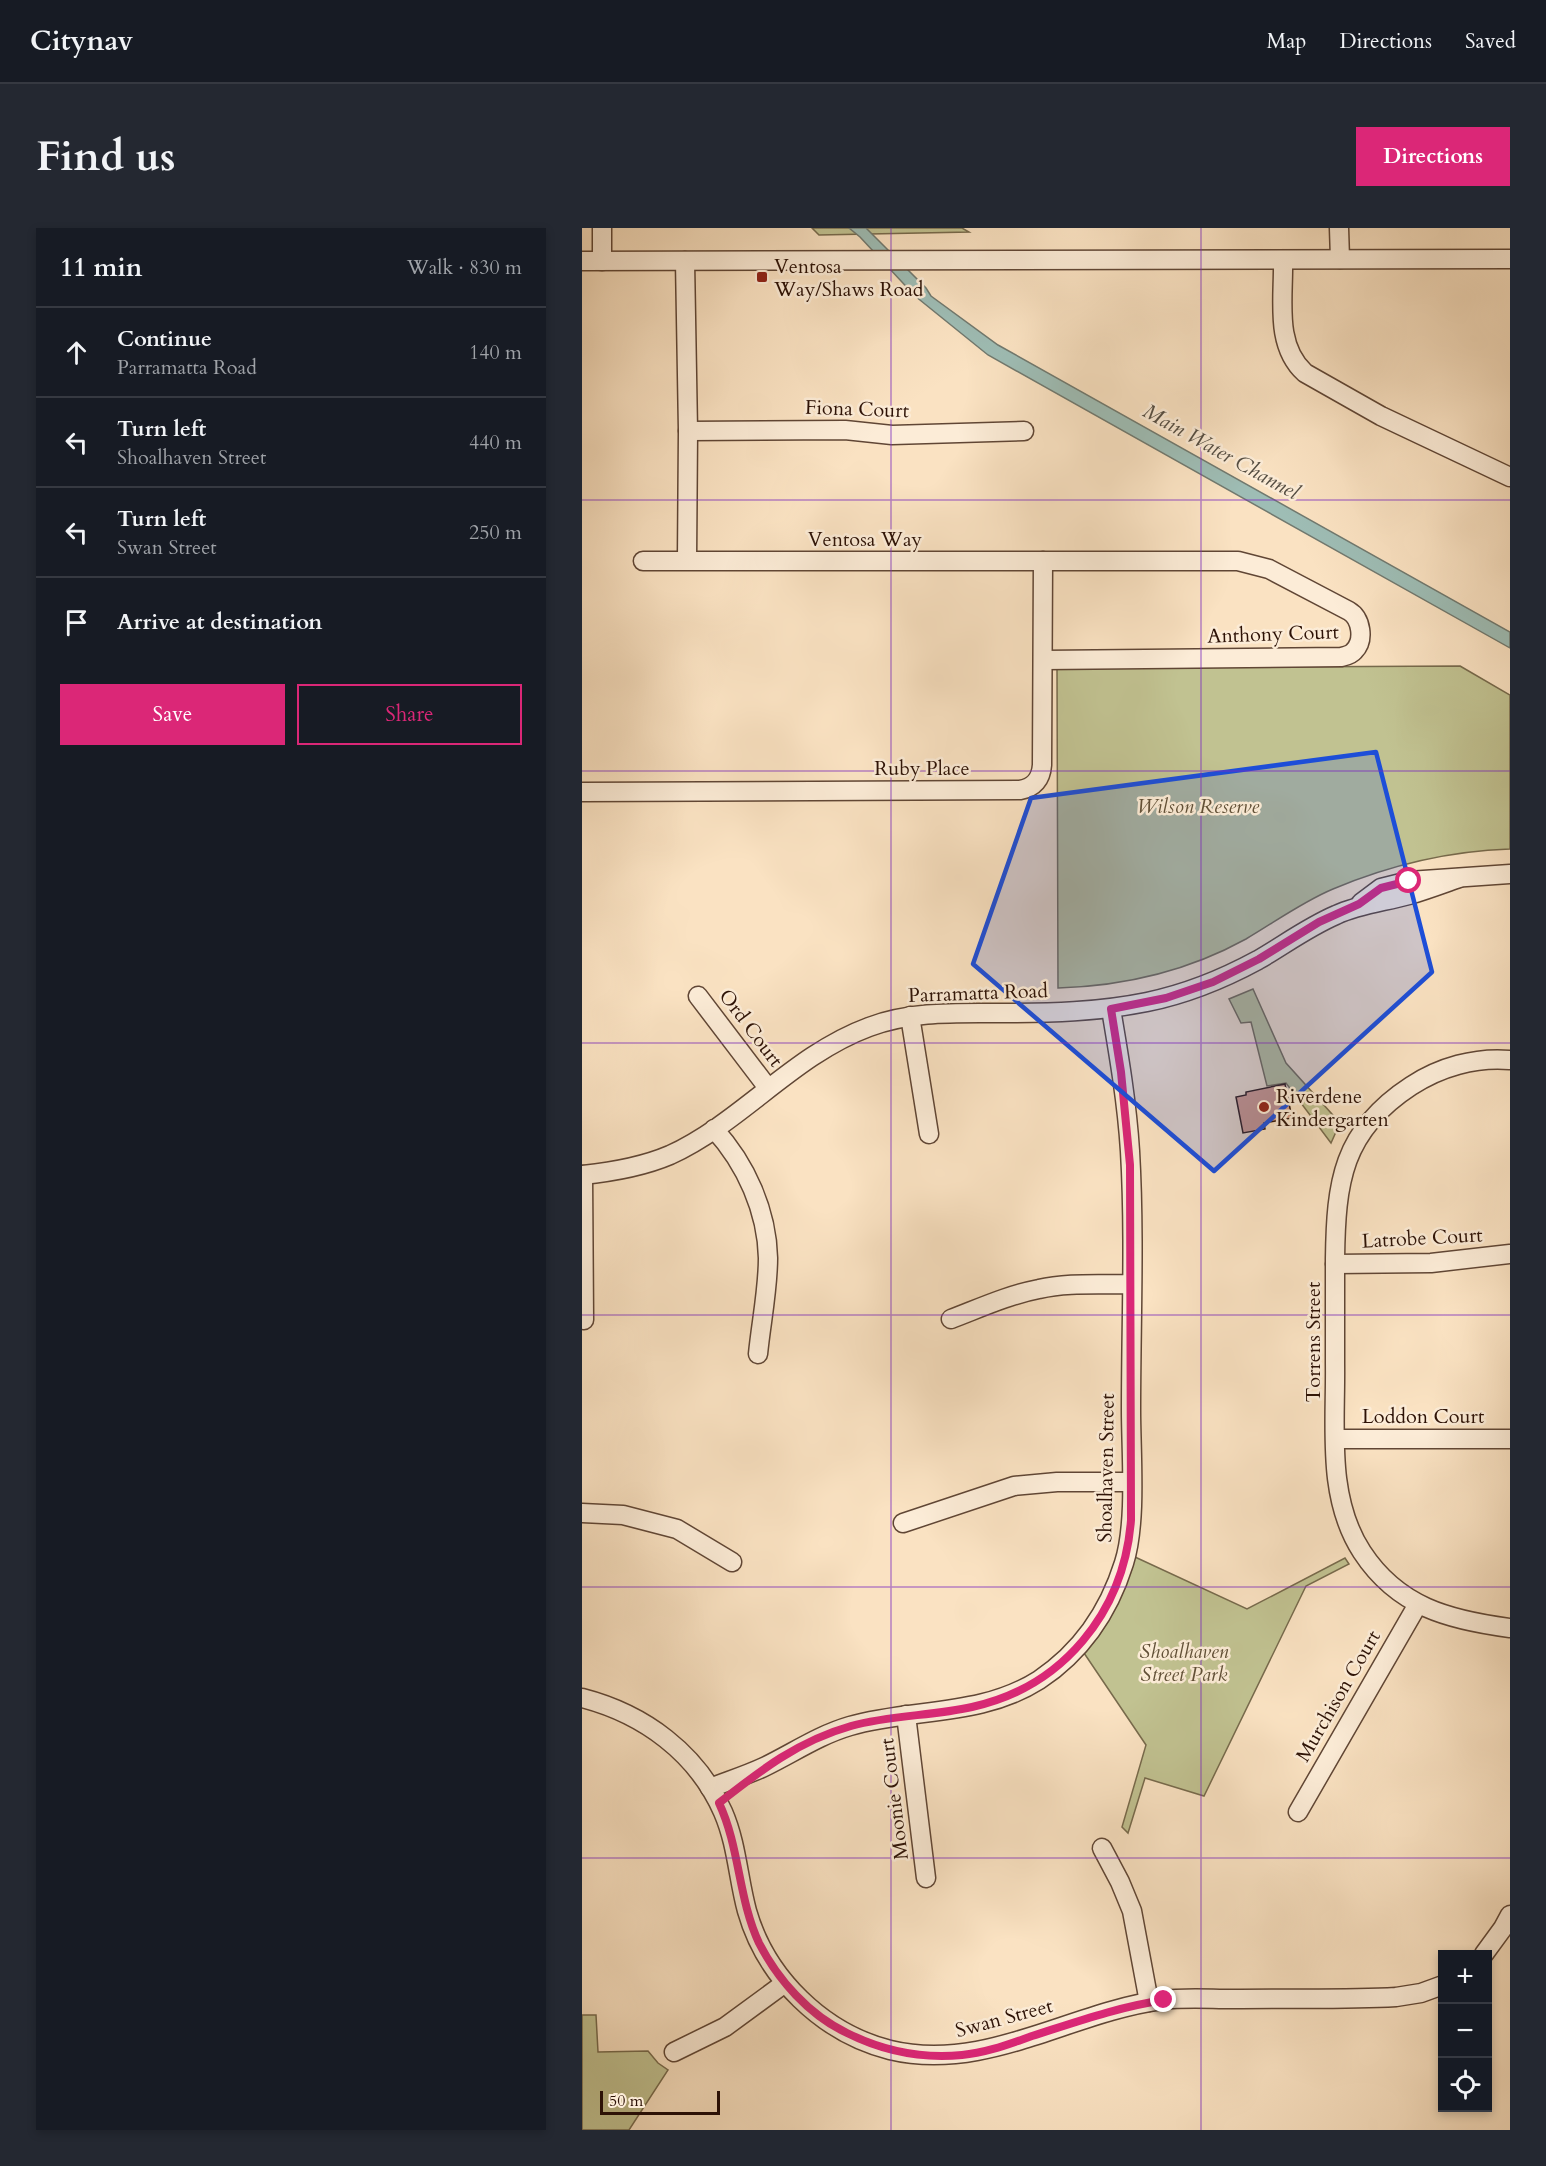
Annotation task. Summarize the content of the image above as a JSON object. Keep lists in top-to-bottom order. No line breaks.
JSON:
{"streets":{"street":["Fiona Court","Ventosa Way","Anthony Court","Ruby Place","Parramatta Road","Ord Court","Latrobe Court","Torrens Street","Loddon Court","Shoalhaven Street","Murchison Court","Moonie Court","Swan Street"]},"crossings":[["Ventosa Way","Anthony Court"],["Ventosa Way","Ruby Place"],["Anthony Court","Ruby Place"],["Parramatta Road","Ord Court"],["Parramatta Road","Shoalhaven Street"],["Latrobe Court","Torrens Street"],["Torrens Street","Loddon Court"],["Torrens Street","Murchison Court"],["Shoalhaven Street","Moonie Court"],["Shoalhaven Street","Swan Street"]],"water":["Main Water Channel"],"parks":["Wilson Reserve","Shoalhaven Street Park"],"places":{"transit":["Ventosa Way/Shaws Road"],"other":["Riverdene Kindergarten"]},"scale_bar":"50 m","page":{"header":"Citynav","nav":["Map","Directions","Saved"],"buttons":["Directions",["Save","Share"]],"title":"Find us","heading":["11 min","Walk · 830 m"],"list":[["Continue","Parramatta Road","140 m"],["Turn left","Shoalhaven Street","440 m"],["Turn left","Swan Street","250 m"],"Arrive at destination"],"map_buttons":["+","−"],"scale":"50 m"}}
